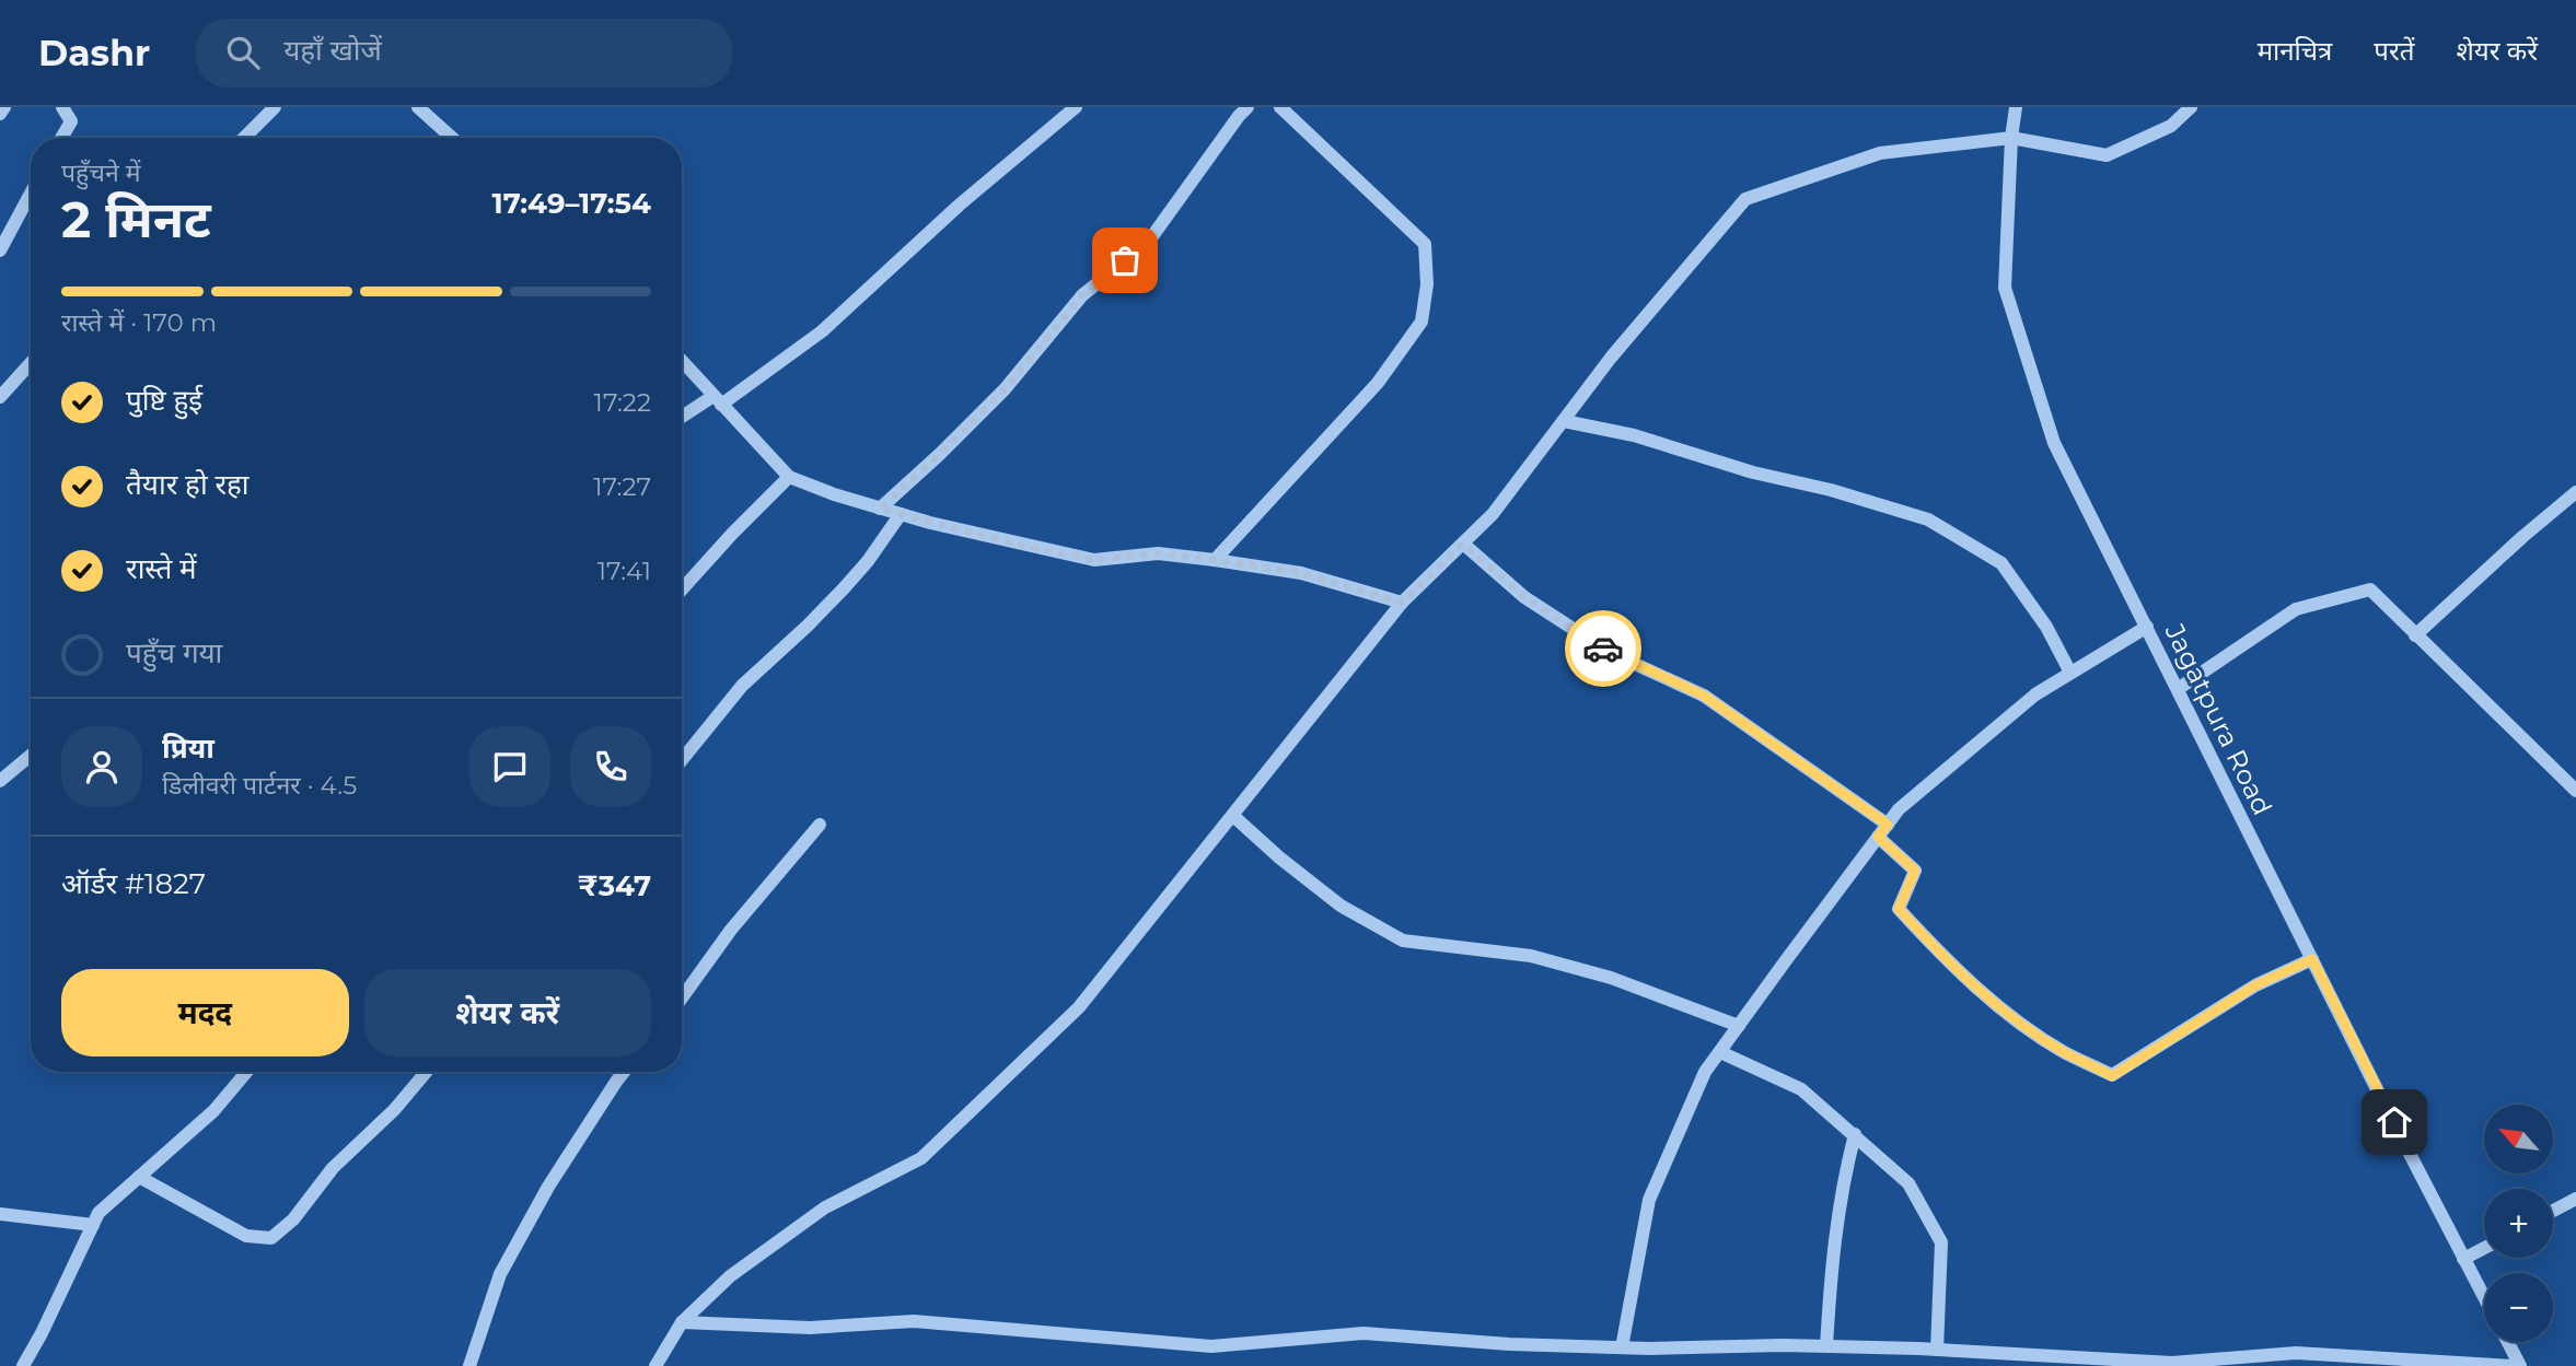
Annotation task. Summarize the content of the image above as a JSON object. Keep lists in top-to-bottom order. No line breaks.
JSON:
{"streets":{"street":["Jagatpura Road"]},"north":"top left","page":{"header":"Dashr","search":"यहाँ खोजें","nav":["मानचित्र","परतें","शेयर करें"],"heading":["2 मिनट","पहुँचने में","17:49–17:54"],"panel":["प्रिया","डिलीवरी पार्टनर · 4.5","ऑर्डर #1827","₹347"],"bar":"रास्ते में · 170 m","list":[["पुष्टि हुई","17:22"],["तैयार हो रहा","17:27"],["रास्ते में","17:41"],"पहुँच गया"],"buttons":["मदद","शेयर करें"],"map_buttons":["+","−"]}}
